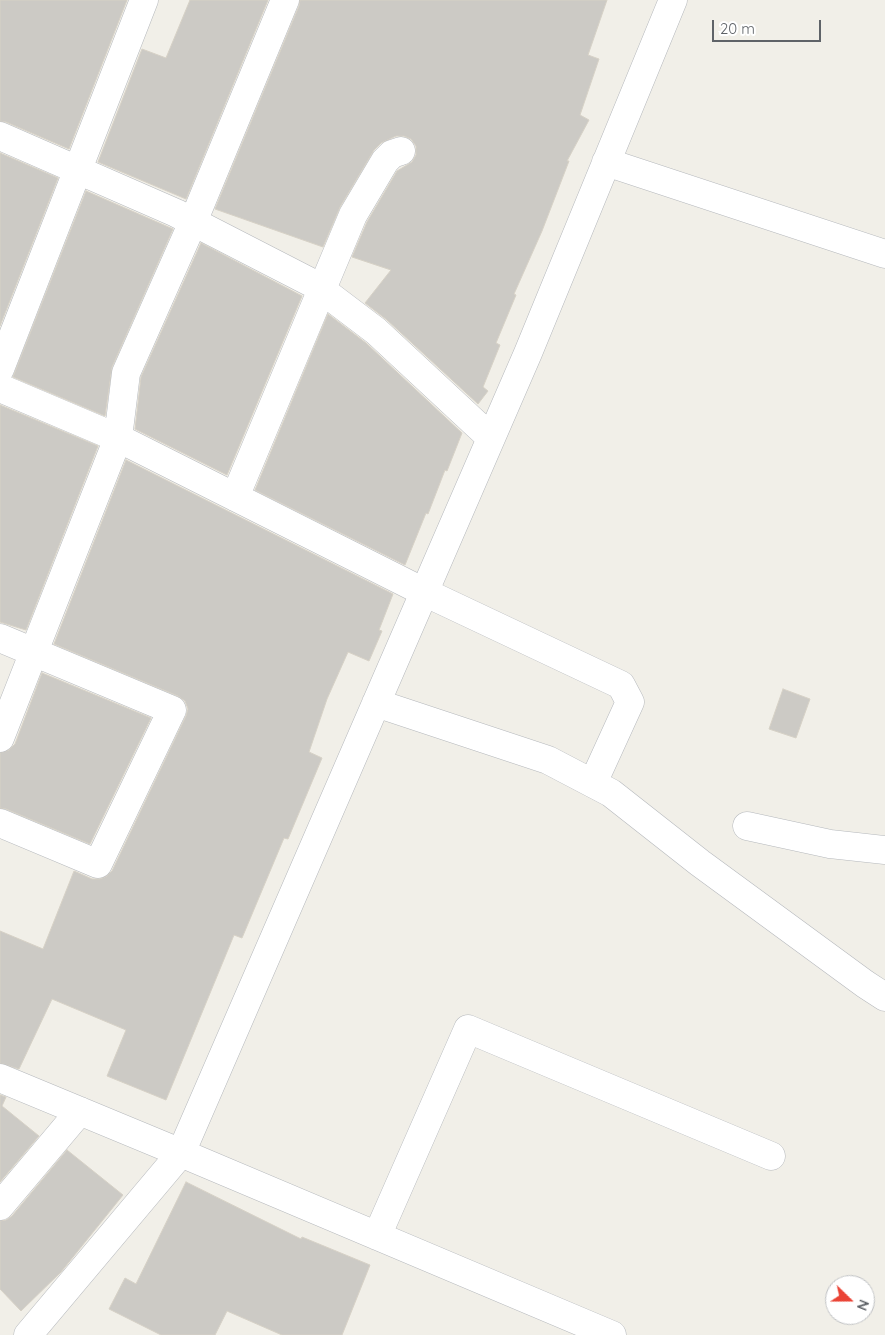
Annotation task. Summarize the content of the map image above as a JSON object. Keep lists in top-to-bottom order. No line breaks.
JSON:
{"scale_bar":"20 m","north":"right"}
